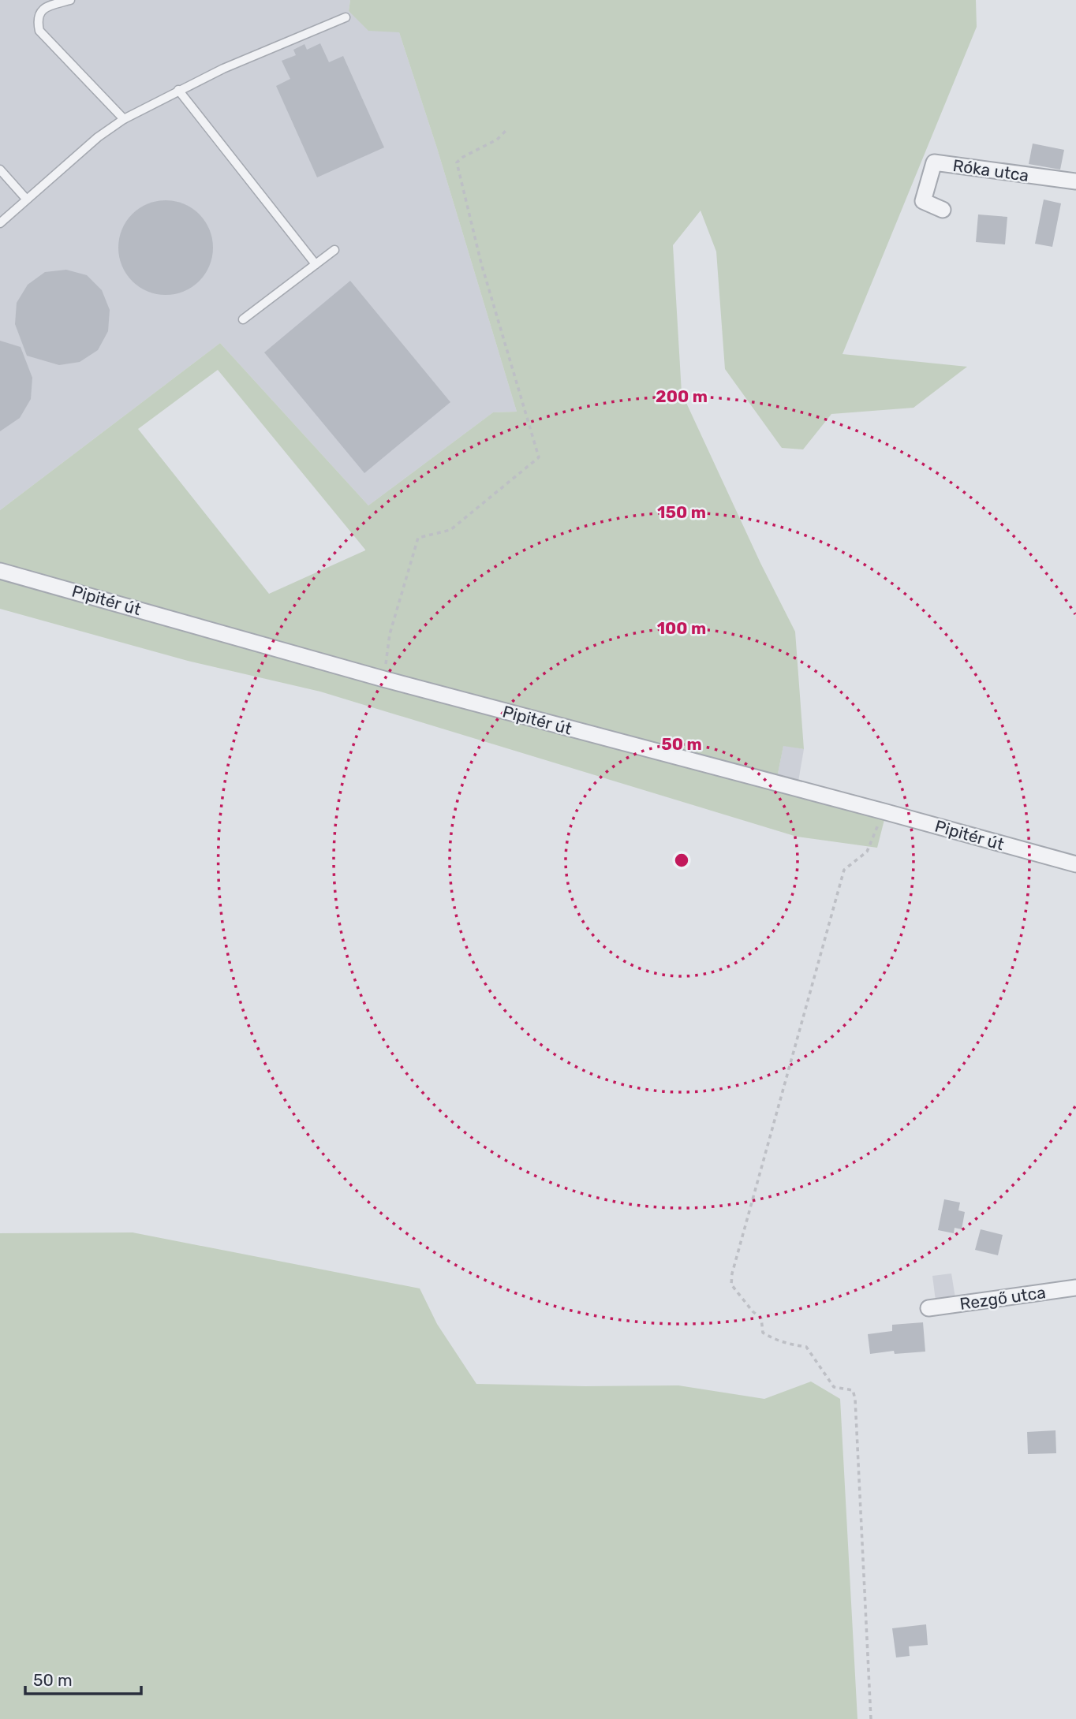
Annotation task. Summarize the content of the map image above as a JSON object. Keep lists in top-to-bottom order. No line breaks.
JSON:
{"streets":{"street":["Róka utca","Pipitér út","Rezgő utca"]},"scale_bar":"50 m","rings":["200 m","150 m","100 m","50 m"]}
